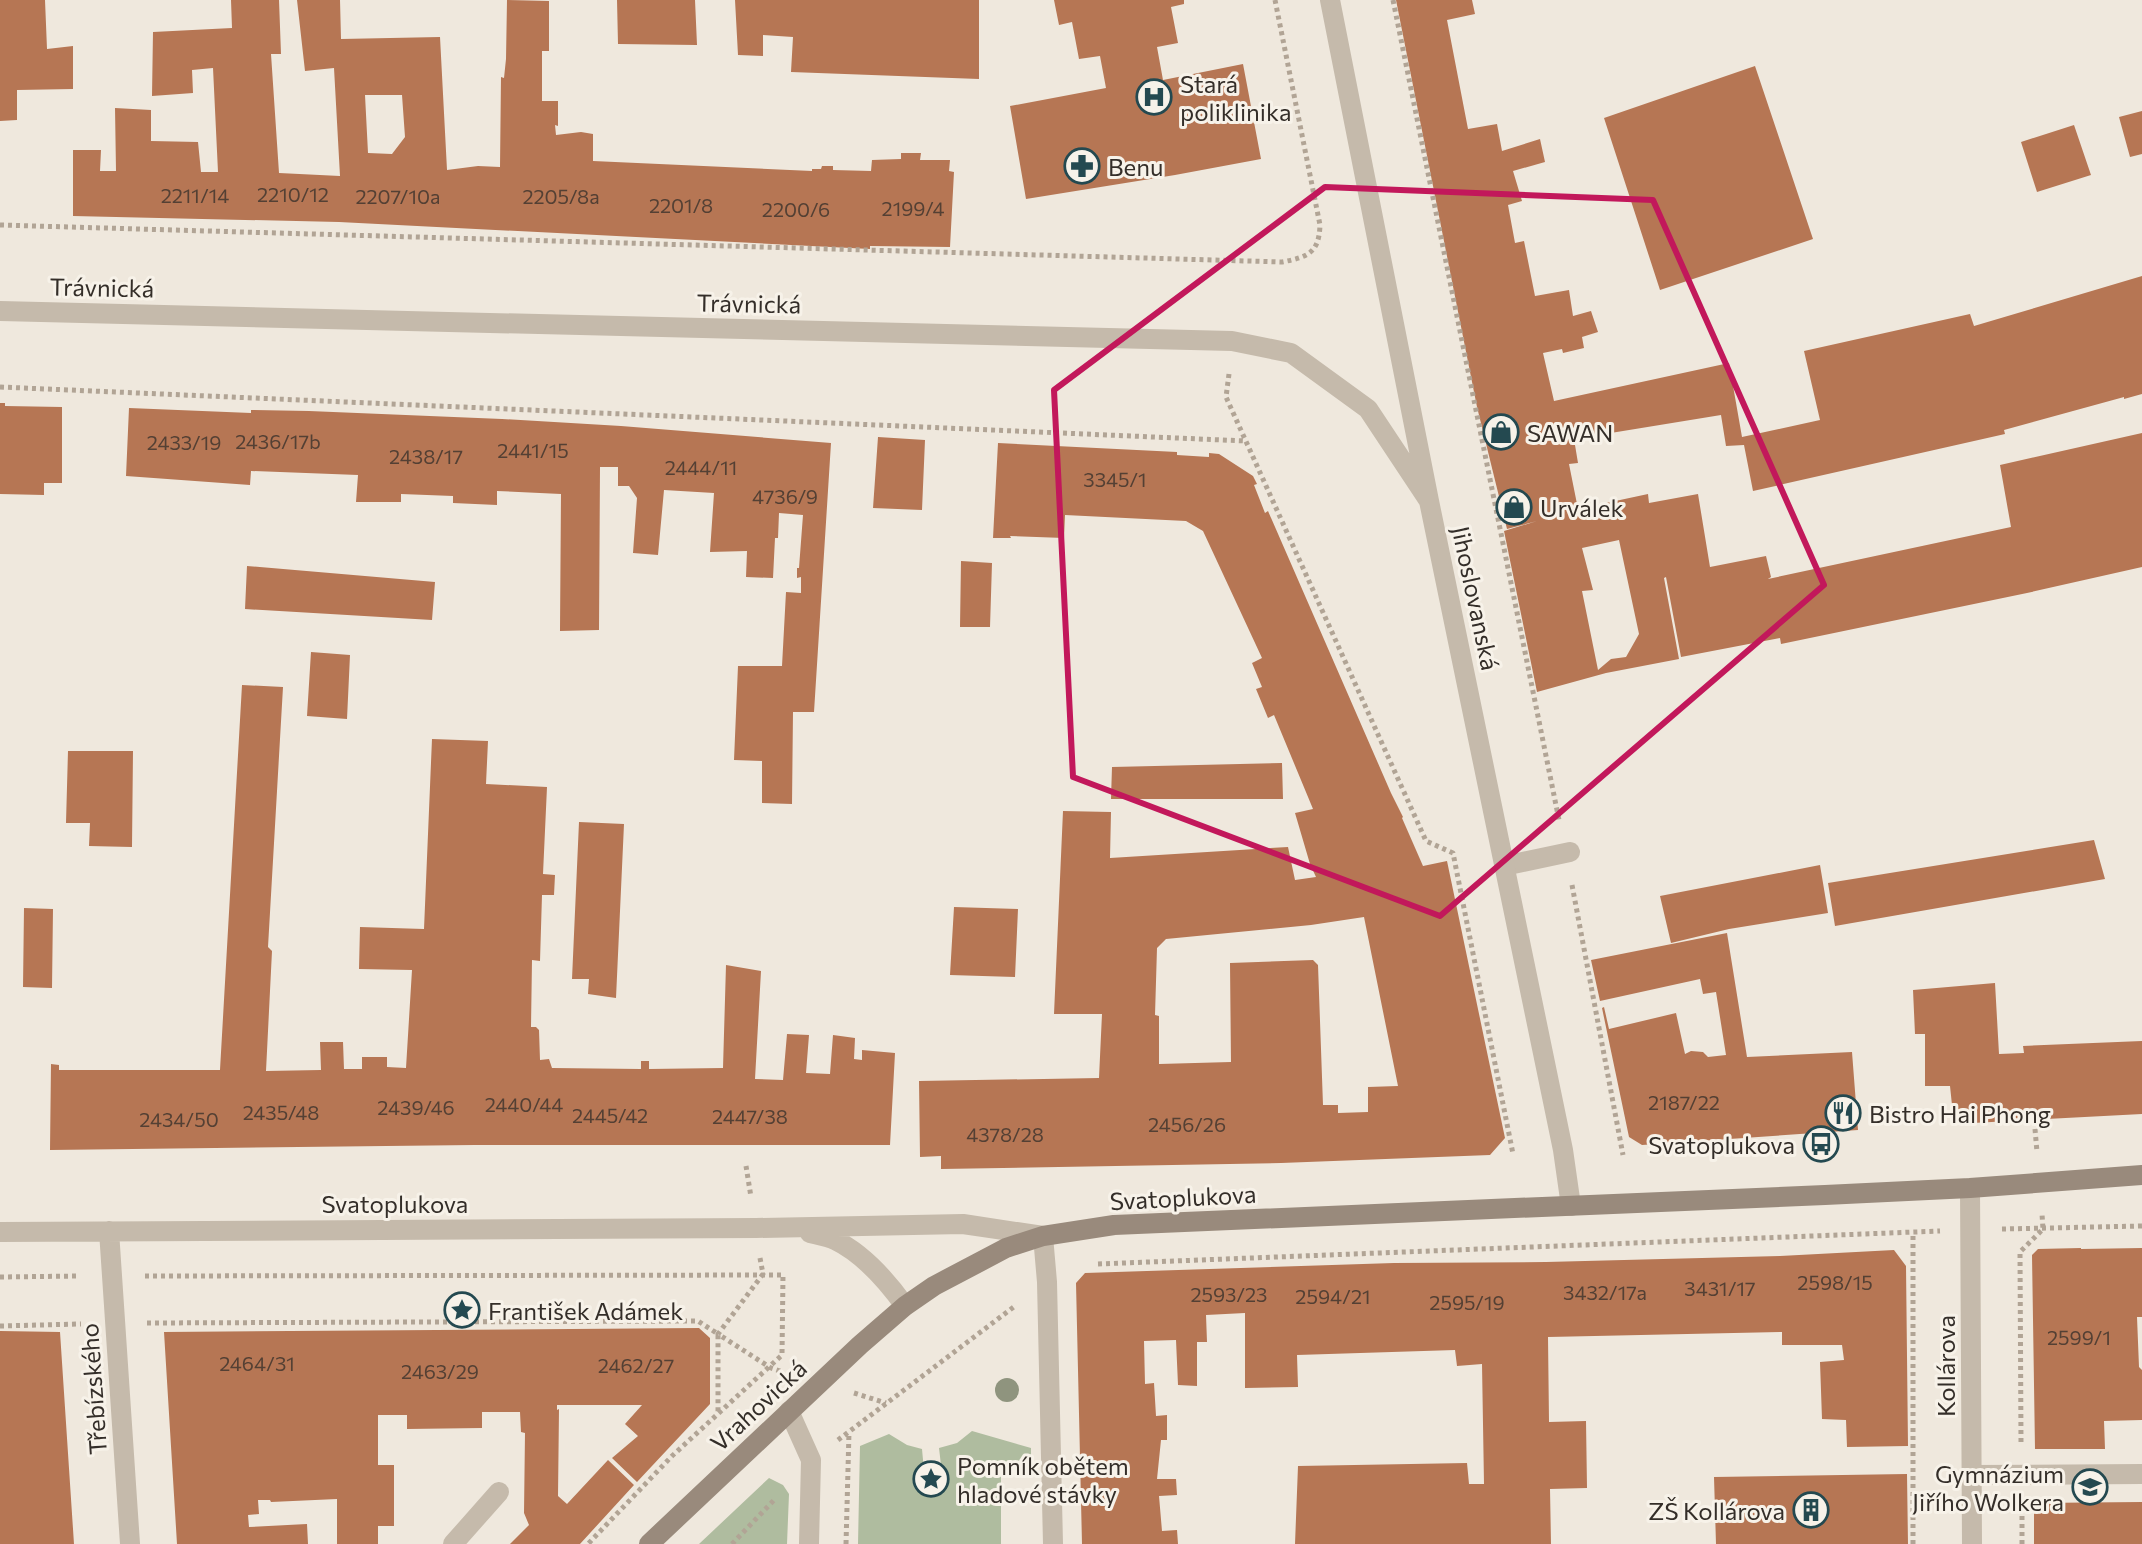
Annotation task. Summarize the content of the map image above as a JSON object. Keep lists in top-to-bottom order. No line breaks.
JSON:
{"streets":{"street":["Trávnická","Jihoslovanská","Svatoplukova","Kollárova","Třebízského","Vrahovická"]},"crossings":[["Trávnická","Jihoslovanská"],["Jihoslovanská","Svatoplukova"],["Svatoplukova","Kollárova"],["Svatoplukova","Třebízského"],["Svatoplukova","Vrahovická"]],"places":{"hospital":["Stará poliklinika"],"pharmacy":["Benu"],"shop":["SAWAN","Urválek"],"restaurant":["Bistro Hai Phong"],"bus stop":["Svatoplukova"],"place":["František Adámek","Pomník obětem hladové stávky"],"school or university":["Gymnázium Jiřího Wolkera"],"building":["ZŠ Kollárova"]},"house_numbers":["2210/12","2211/14","2207/10a","2205/8a","2201/8","2199/4","2200/6","2436/17b","2433/19","2441/15","2438/17","2444/11","3345/1","4736/9","2187/22","2440/44","2439/46","2435/48","2445/42","2447/38","2434/50","2456/26","4378/28","2598/15","3431/17","3432/17a","2593/23","2594/21","2595/19","2599/1","2464/31","2462/27","2463/29"]}
